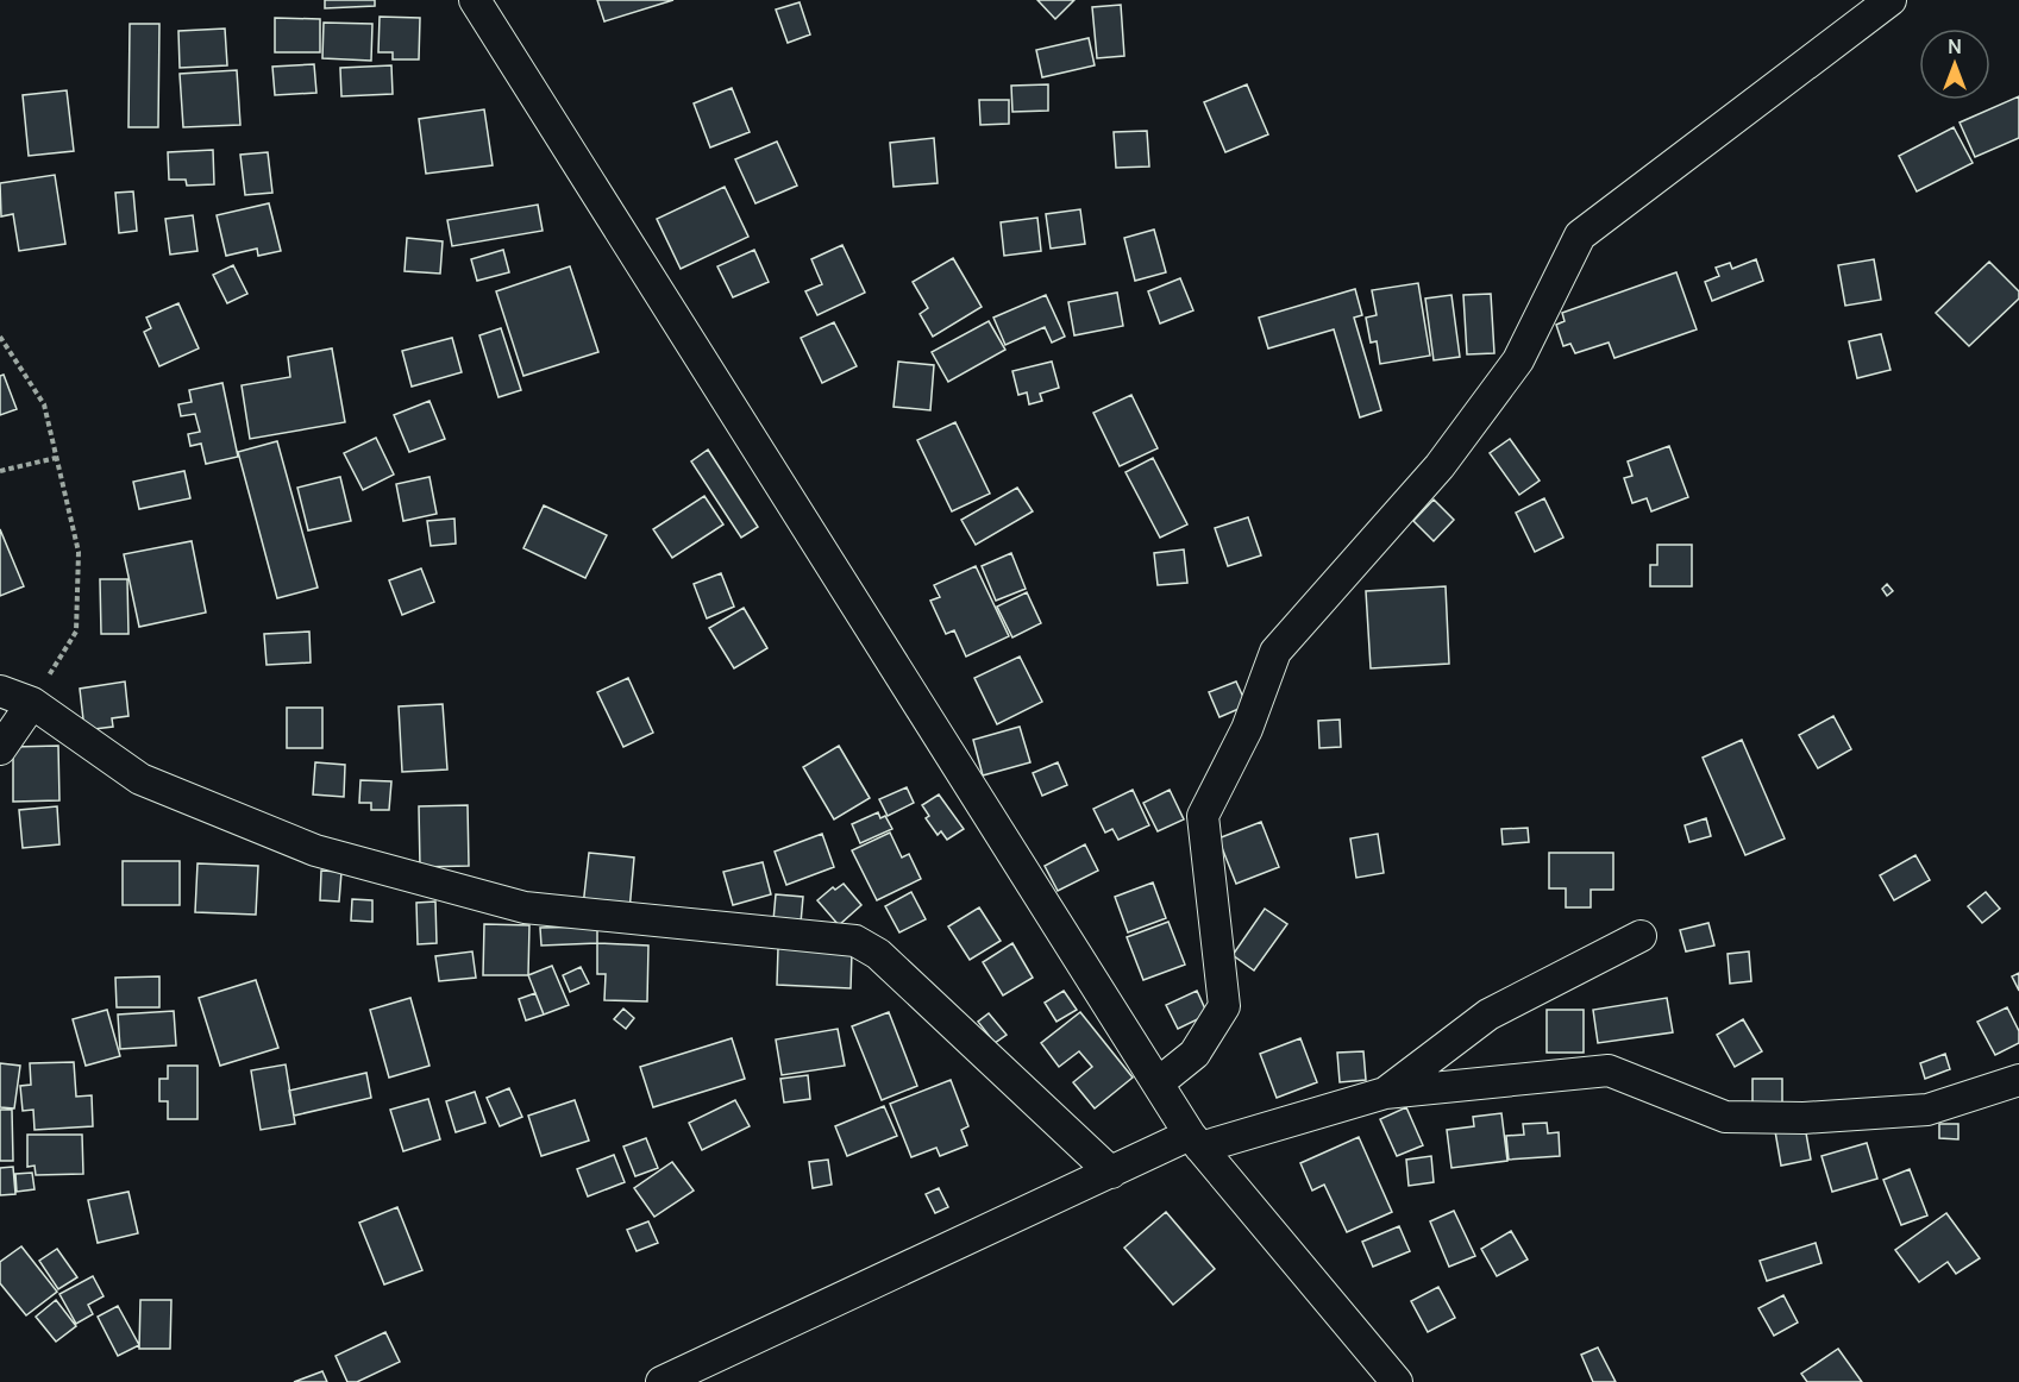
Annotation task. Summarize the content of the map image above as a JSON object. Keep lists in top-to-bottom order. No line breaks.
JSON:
{"north":"top"}
